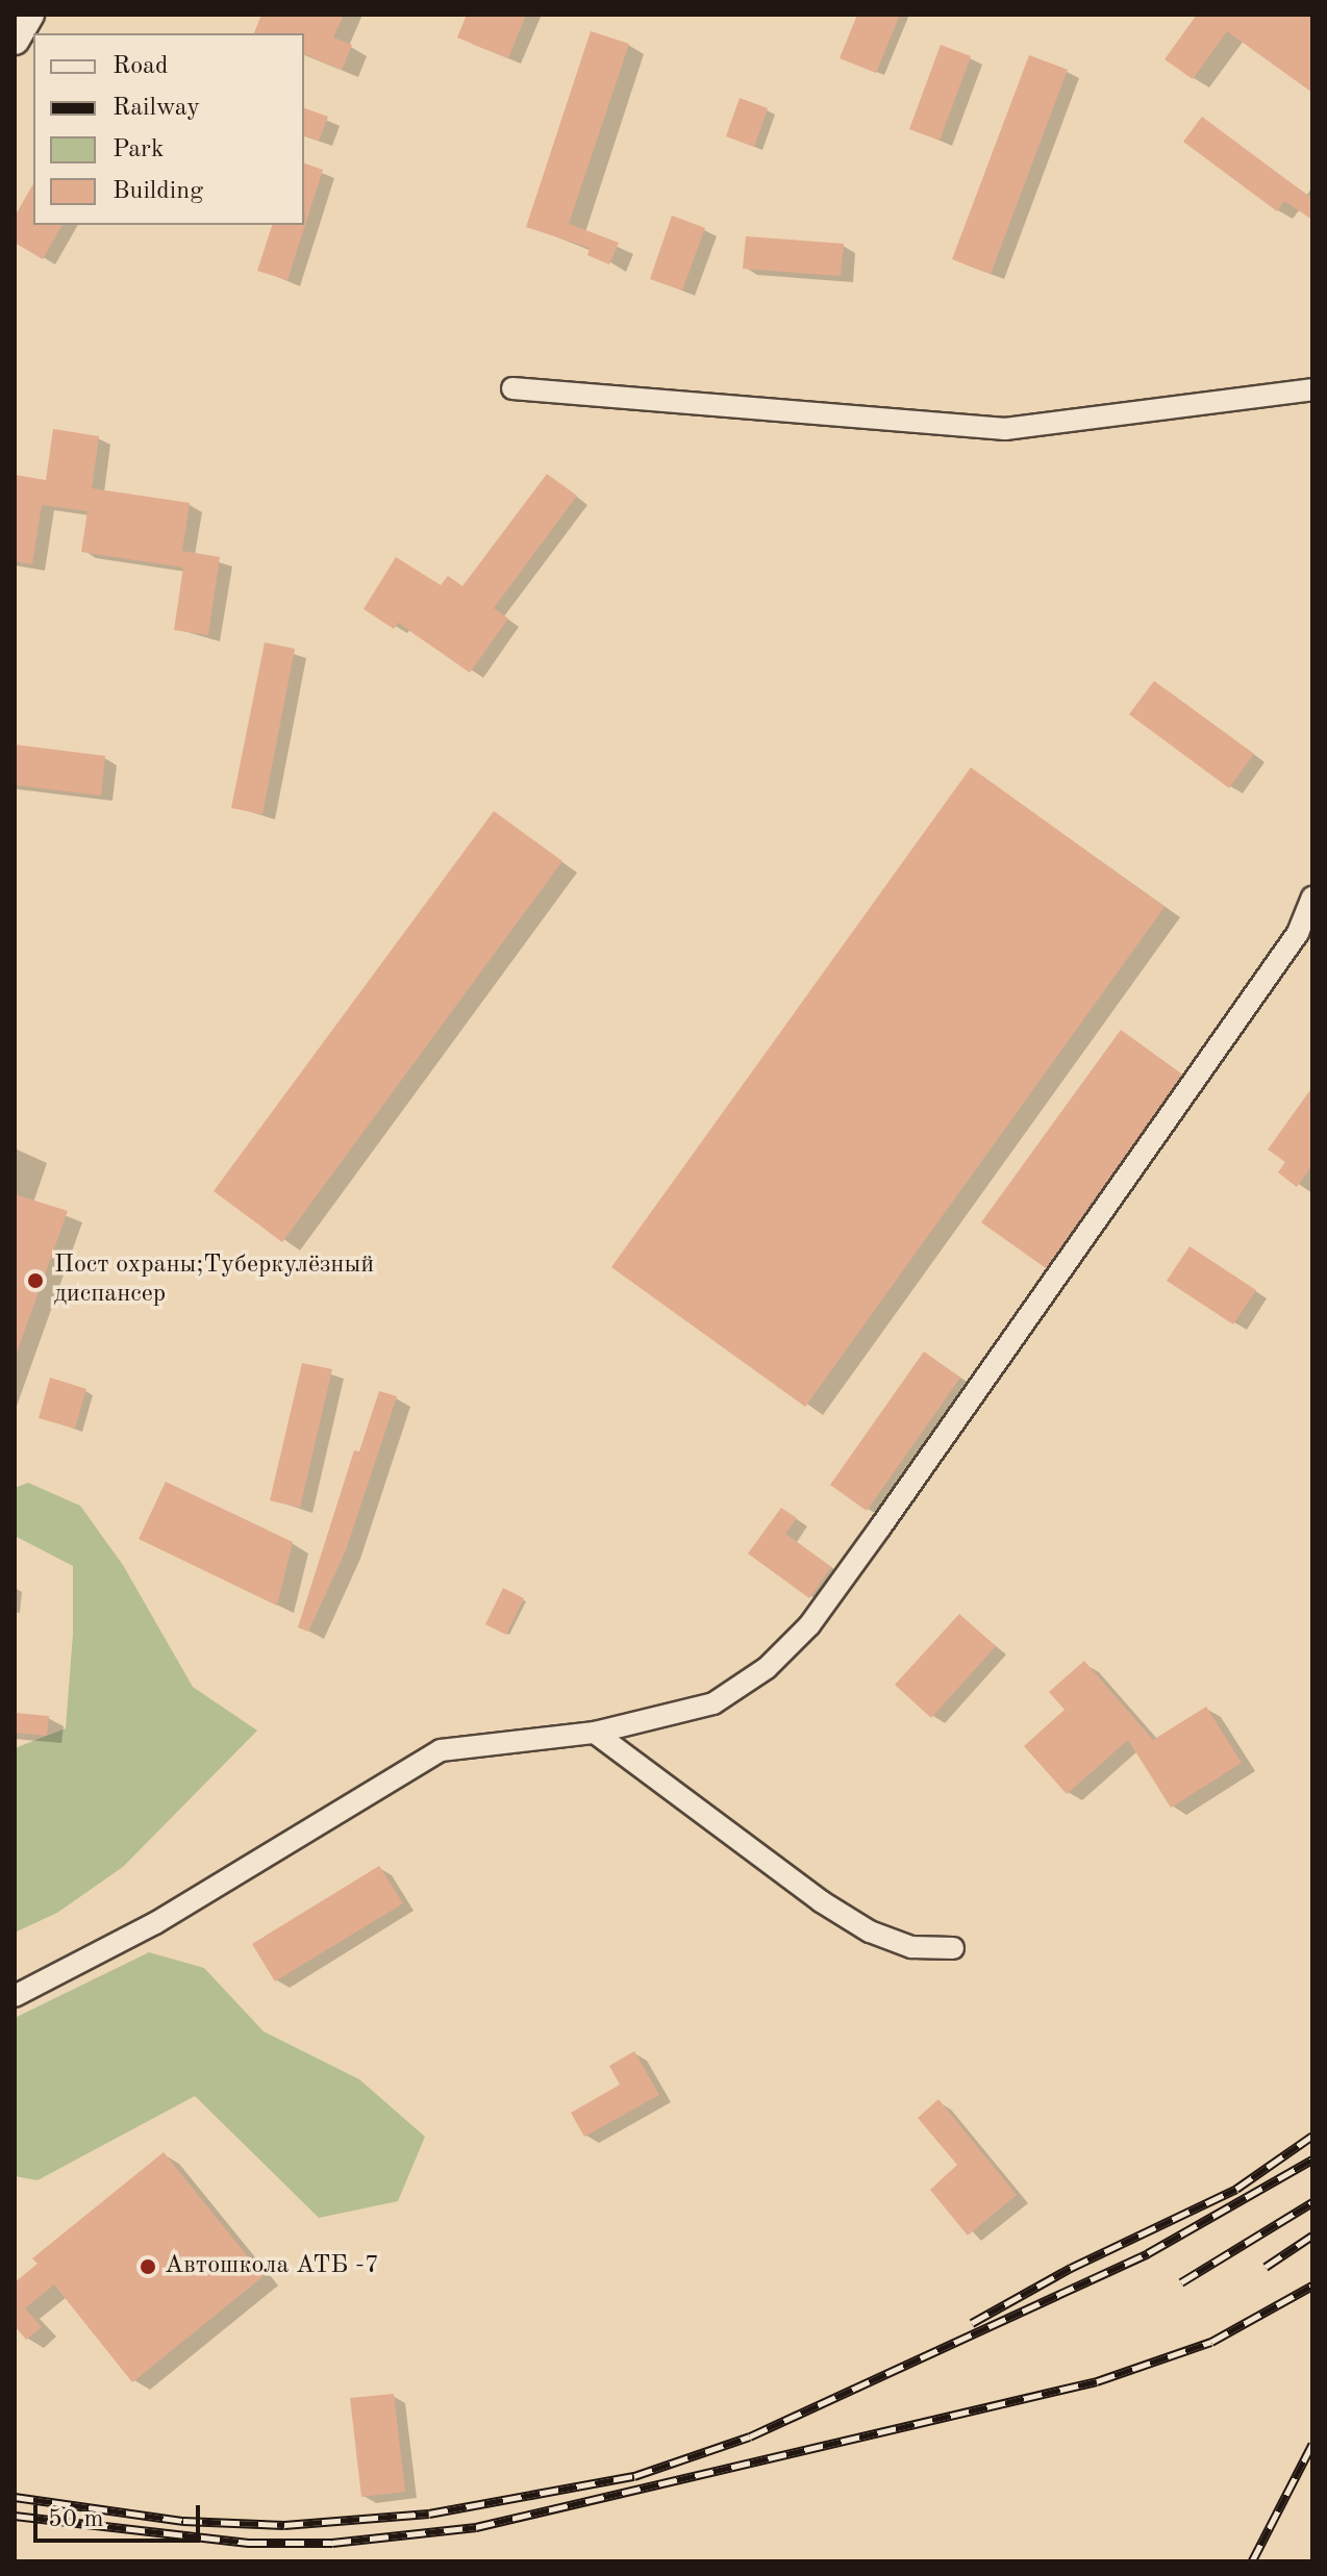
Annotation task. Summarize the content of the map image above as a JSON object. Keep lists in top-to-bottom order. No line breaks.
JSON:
{"places":["Пост охраны;Туберкулёзный диспансер","Автошкола АТБ -7"],"legend":["Road","Railway","Park","Building"],"scale_bar":"50 m"}
